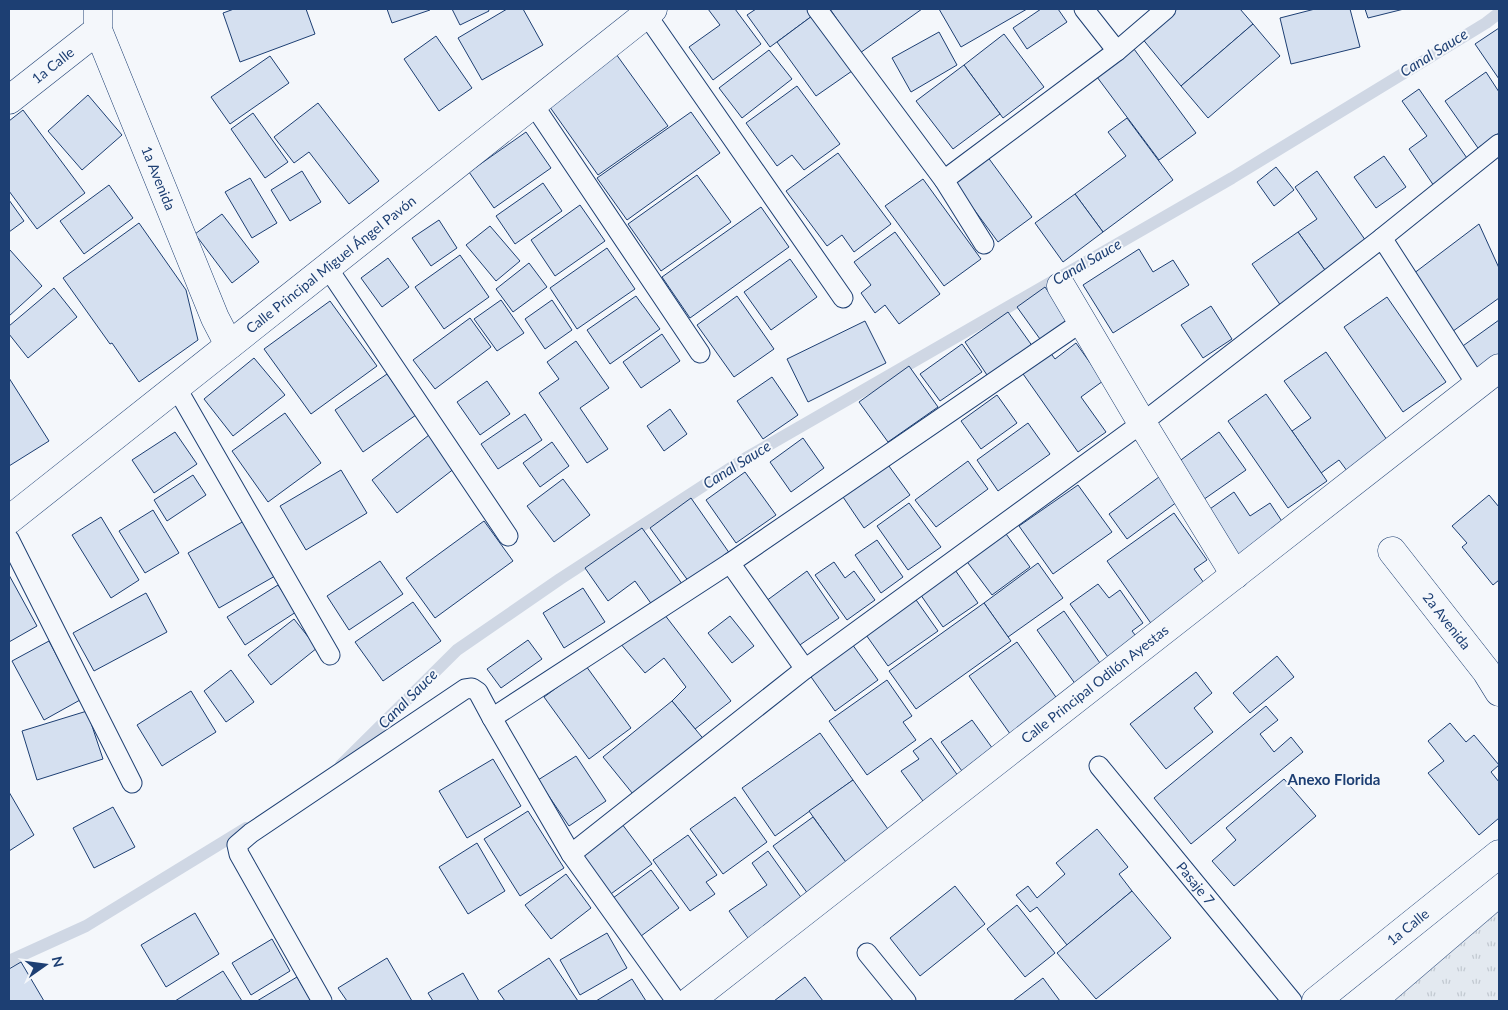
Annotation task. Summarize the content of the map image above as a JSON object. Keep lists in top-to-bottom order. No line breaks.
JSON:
{"streets":{"street":["1a Calle","1a Avenida","Calle Principal Miguel Ángel Pavón","2a Avenida","Calle Principal Odilón Ayestas"],"lane":["Pasaje 7"]},"crossings":[["1a Calle","1a Avenida"],["1a Avenida","Calle Principal Miguel Ángel Pavón"]],"districts":["Anexo Florida"],"water":["Canal Sauce"],"north":"right"}
